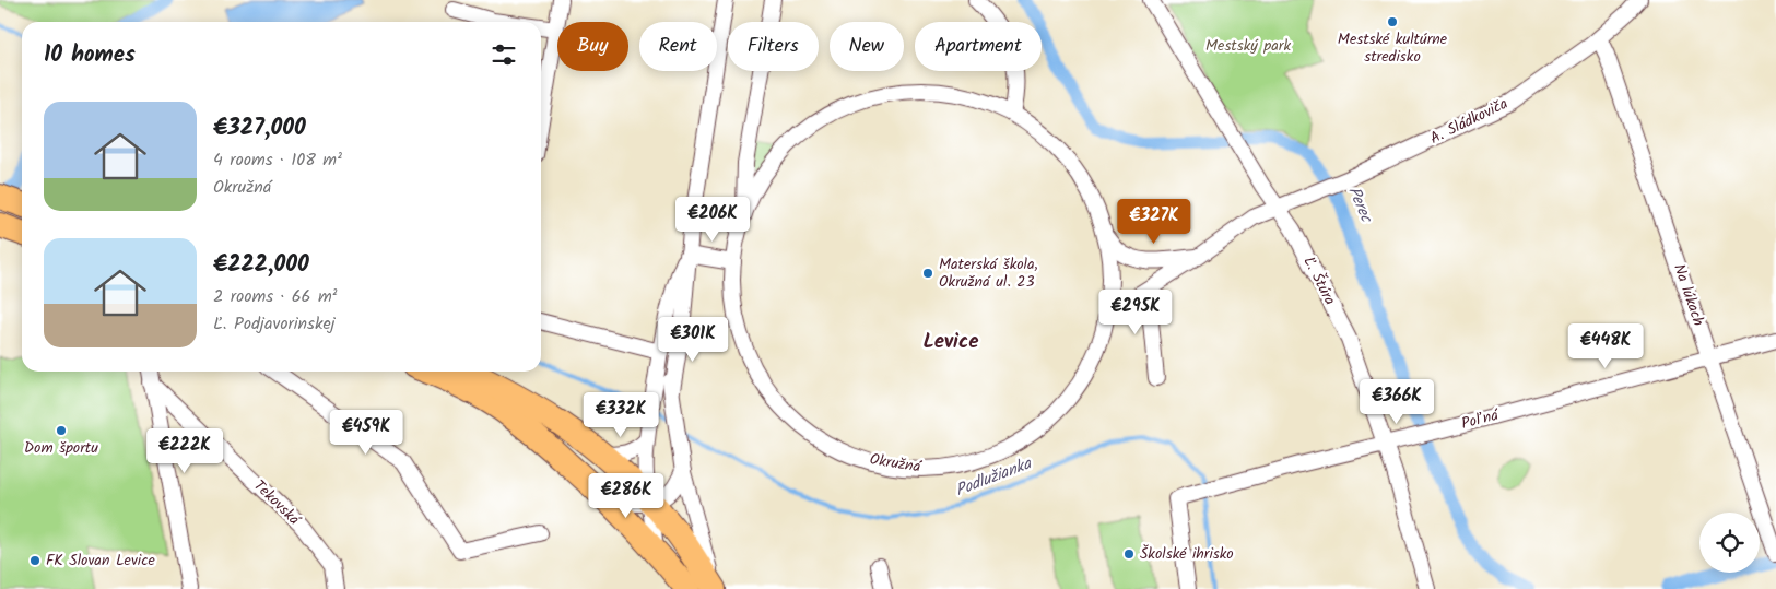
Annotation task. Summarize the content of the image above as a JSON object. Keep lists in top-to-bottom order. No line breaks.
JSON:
{"streets":{"street":["A. Sládkoviča","Ľ. Štúra","Na lúkach","Poľná","Okružná","Tekovská"]},"crossings":[["A. Sládkoviča","Ľ. Štúra"],["A. Sládkoviča","Na lúkach"],["A. Sládkoviča","Okružná"],["Ľ. Štúra","Poľná"],["Ľ. Štúra","Okružná"],["Na lúkach","Poľná"]],"districts":["Levice"],"water":["Perec","Podlužianka"],"parks":["Mestský park"],"places":["Mestské kultúrne stredisko","Materská škola, Okružná ul. 23","Dom športu","Školské ihrisko","FK Slovan Levice"],"page":{"chip":["Buy","Rent","Filters","New","Apartment"],"heading":"10 homes","list":[{"name":"€327,000","note":"4 rooms · 108 m² · Okružná"},{"name":"€222,000","note":"2 rooms · 66 m² · Ľ. Podjavorinskej"}],"price":["€206K","€327K","€295K","€301K","€448K","€366K","€332K","€459K","€222K","€286K"]}}
